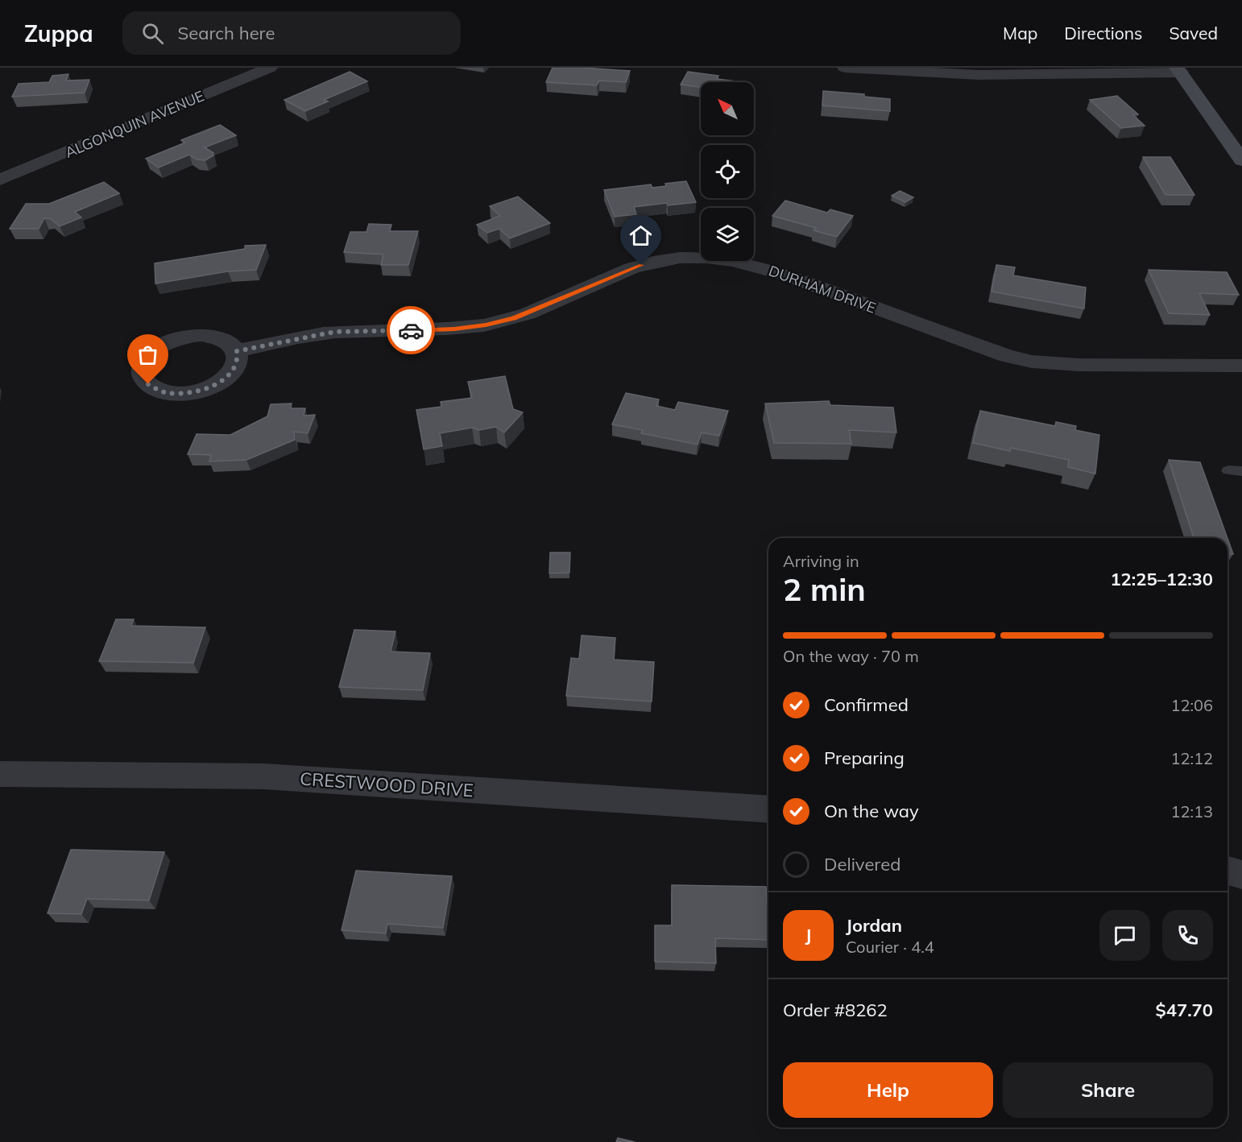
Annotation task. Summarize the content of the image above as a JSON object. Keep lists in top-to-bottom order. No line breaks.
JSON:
{"streets":{"street":["ALGONQUIN AVENUE","DURHAM DRIVE","CRESTWOOD DRIVE"]},"north":"top left","page":{"header":"Zuppa","search":"Search here","nav":["Map","Directions","Saved"],"heading":["2 min","Arriving in","12:25–12:30"],"panel":["Jordan","Courier · 4.4","Order #8262","$47.70"],"bar":"On the way · 70 m","list":[["Confirmed","12:06"],["Preparing","12:12"],["On the way","12:13"],"Delivered"],"round":"J","buttons":["Help","Share"]}}
